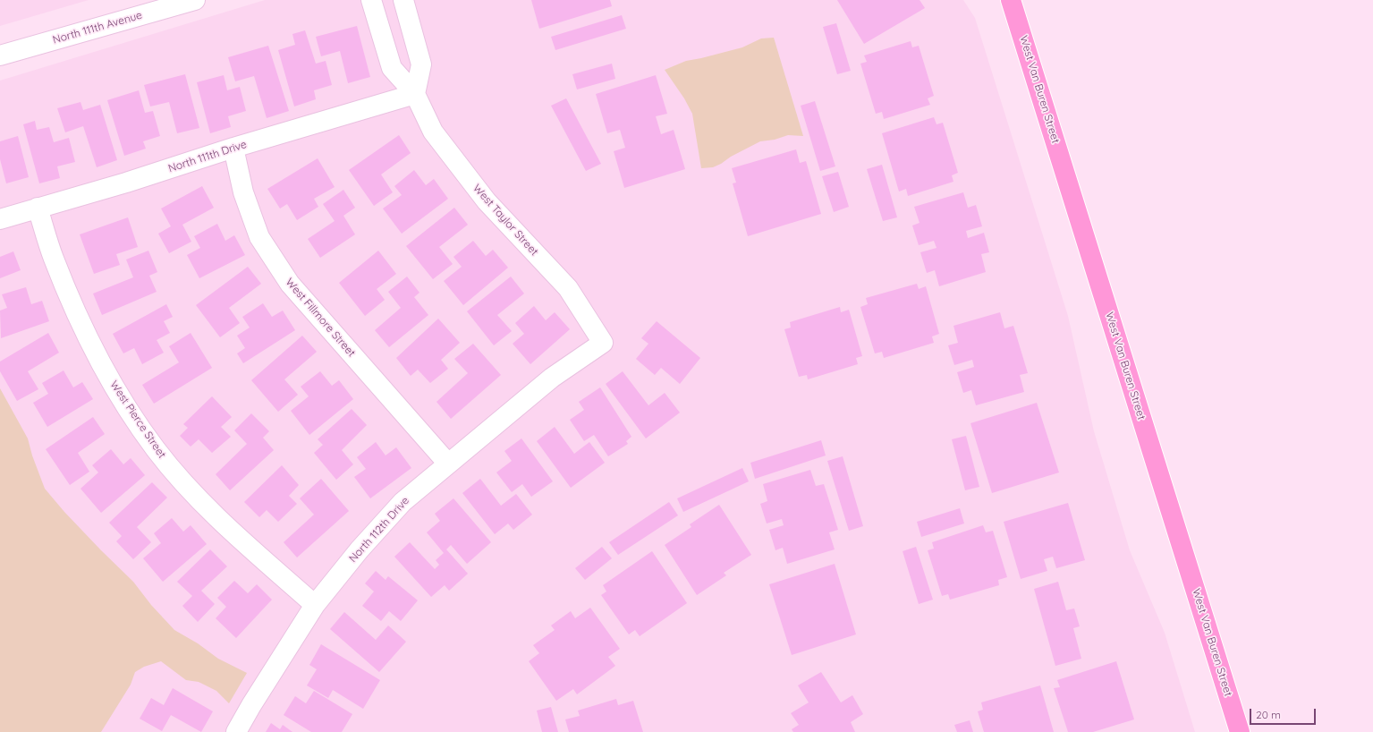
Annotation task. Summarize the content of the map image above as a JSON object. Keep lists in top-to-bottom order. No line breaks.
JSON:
{"streets":{"main road":["West Van Buren Street"],"street":["North 111th Avenue","North 111th Drive","West Taylor Street","West Fillmore Street","West Pierce Street","North 112th Drive"]},"crossings":[["North 111th Drive","West Taylor Street"],["North 111th Drive","West Fillmore Street"],["North 111th Drive","West Pierce Street"],["West Taylor Street","North 112th Drive"],["West Fillmore Street","North 112th Drive"],["West Pierce Street","North 112th Drive"]],"scale_bar":"20 m"}
